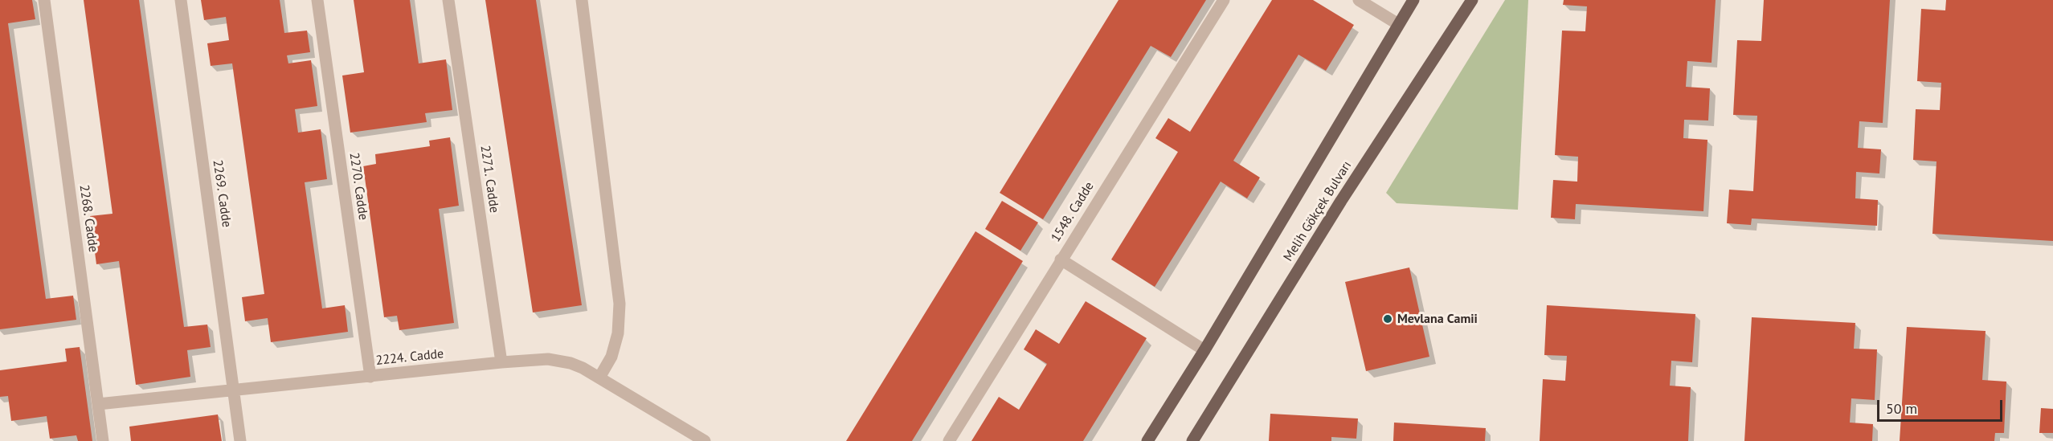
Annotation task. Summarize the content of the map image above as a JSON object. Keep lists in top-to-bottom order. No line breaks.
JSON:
{"streets":{"main road":["Melih Gökçek Bulvarı"],"street":["2271. Cadde","2270. Cadde","2269. Cadde","1548. Cadde","2268. Cadde","2224. Cadde"]},"crossings":[["2271. Cadde","2224. Cadde"],["2270. Cadde","2224. Cadde"],["2269. Cadde","2224. Cadde"],["2268. Cadde","2224. Cadde"]],"places":["Mevlana Camii"],"scale_bar":"50 m"}
